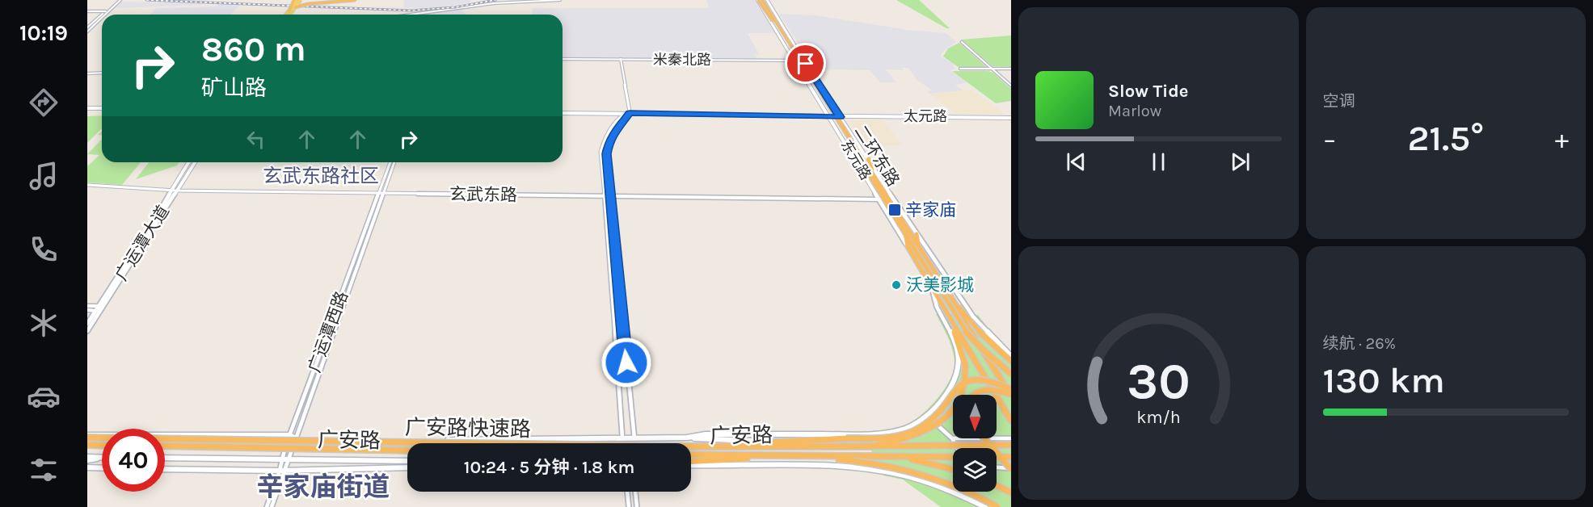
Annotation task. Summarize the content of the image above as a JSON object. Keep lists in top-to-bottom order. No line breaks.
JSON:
{"streets":{"highway":["二环东路","广安路快速路"],"main road":["太元路","东元路","广运潭大道","广安路"],"street":["米秦北路","玄武东路","广运潭西路"]},"crossings":[["米秦北路","东元路"],["太元路","东元路"],["二环东路","东元路"],["东元路","玄武东路"],["玄武东路","广运潭大道"],["玄武东路","广运潭西路"],["广运潭西路","广安路"]],"districts":["玄武东路社区","辛家庙街道"],"places":{"transit":["辛家庙"],"other":["沃美影城"]},"north":"bottom","page":{"tabs":"10:19","tile":["空调",["续航 · 26%","130 km"]],"turn":["860 m","矿山路"],"song":["Slow Tide","Marlow"],"heat":["−","21.5°","+"],"limit":"40","trip":"10:24 · 5 分钟 · 1.8 km","gauge":["30","km/h"]}}
